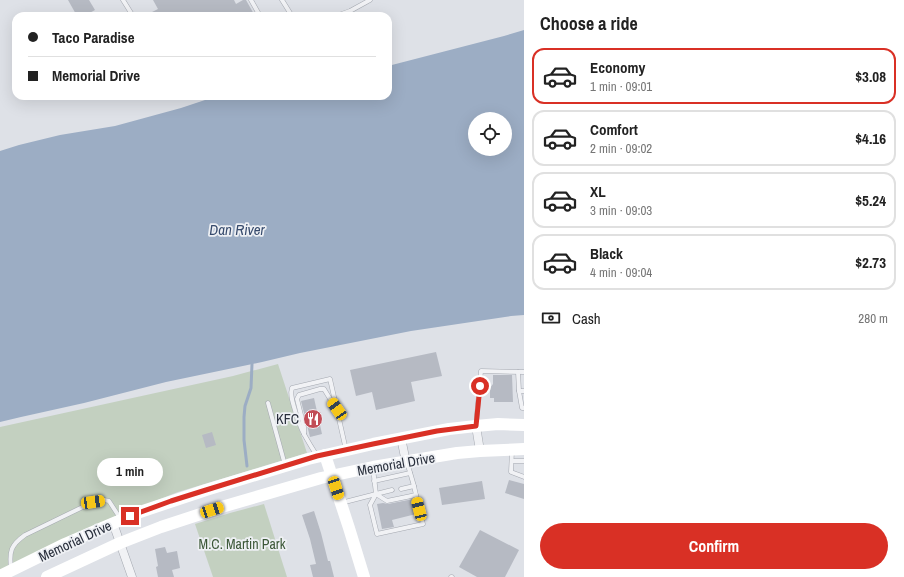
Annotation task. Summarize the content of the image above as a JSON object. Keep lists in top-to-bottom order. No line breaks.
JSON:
{"streets":{"main road":["Memorial Drive"]},"water":["Dan River"],"parks":["M.C. Martin Park"],"places":{"restaurant":["KFC"]},"page":{"heading":"Choose a ride","banner":["Taco Paradise","Memorial Drive"],"list":[{"name":"Economy","note":"1 min · 09:01","value":"$3.08"},{"name":"Comfort","note":"2 min · 09:02","value":"$4.16"},{"name":"XL","note":"3 min · 09:03","value":"$5.24"},{"name":"Black","note":"4 min · 09:04","value":"$2.73"}],"pay":["Cash","280 m"],"bubble":"1 min","buttons":"Confirm"}}
